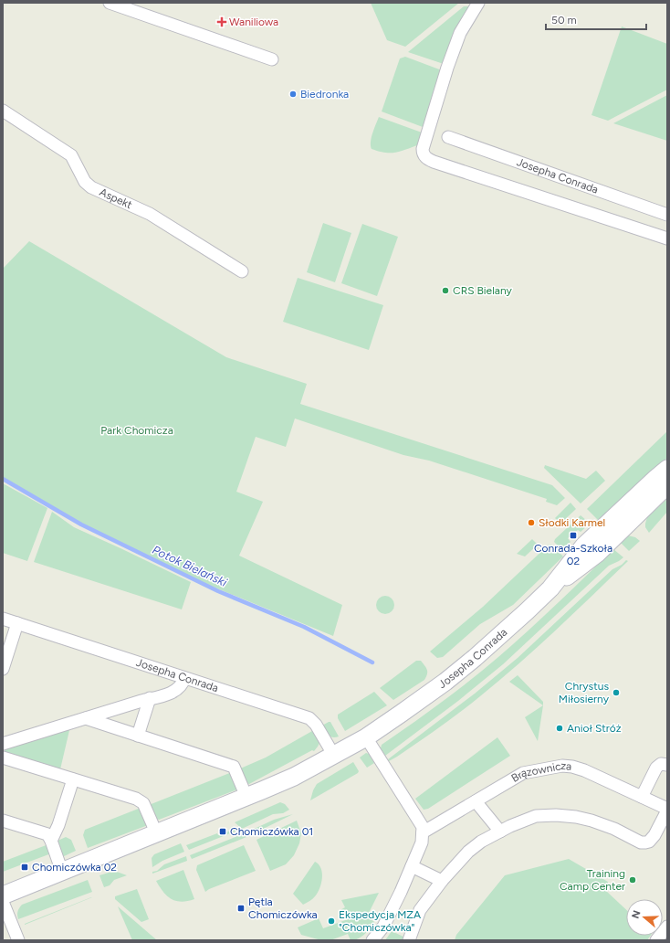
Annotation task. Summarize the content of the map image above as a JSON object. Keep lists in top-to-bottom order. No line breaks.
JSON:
{"streets":{"street":["Josepha Conrada","Aspekt","Brązownicza"]},"water":["Potok Bielański"],"parks":["Park Chomicza"],"places":{"health":["Waniliowa"],"other":["Biedronka","CRS Bielany","Słodki Karmel","Chrystus Miłosierny","Anioł Stróż","Training Camp Center","Ekspedycja MZA \"Chomiczówka\""],"transit":["Conrada-Szkoła 02","Chomiczówka 01","Chomiczówka 02","Pętla Chomiczówka"]},"scale_bar":"50 m","north":"left"}
